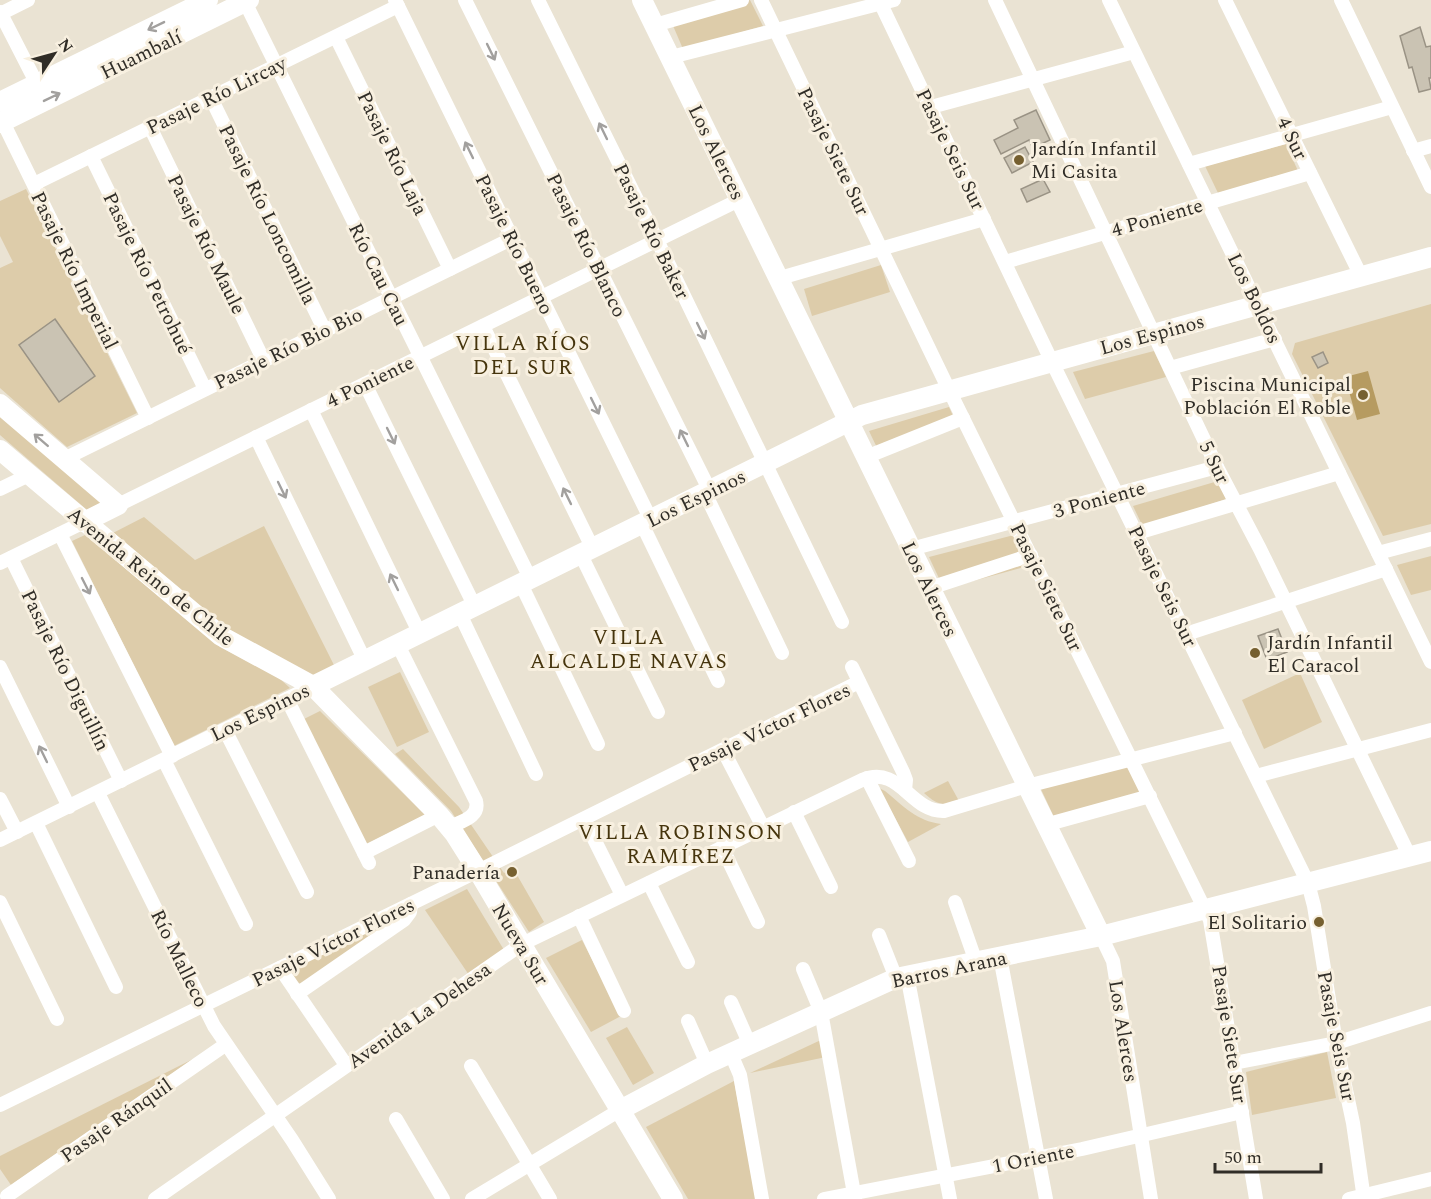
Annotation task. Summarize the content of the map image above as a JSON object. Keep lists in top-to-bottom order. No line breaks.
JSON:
{"streets":{"street":["Huambalí","Pasaje Río Lircay","4 Sur","Pasaje Seis Sur","Pasaje Siete Sur","Los Alerces","Pasaje Río Laja","Pasaje Río Loncomilla","4 Poniente","Pasaje Río Baker","Pasaje Río Maule","Pasaje Río Bueno","Pasaje Río Blanco","Pasaje Río Imperial","Pasaje Río Petrohué","Río Cau Cau","Los Boldos","Los Espinos","Pasaje Río Bio Bio","5 Sur","3 Poniente","Avenida Reino de Chile","Pasaje Río Diguillín","Pasaje Víctor Flores","Nueva Sur","Río Malleco","Barros Arana","Avenida La Dehesa","Pasaje Ránquil","1 Oriente"]},"crossings":[["Huambalí","Pasaje Río Imperial"],["Huambalí","Río Cau Cau"],["Pasaje Río Lircay","Pasaje Río Laja"],["Pasaje Río Lircay","Pasaje Río Loncomilla"],["Pasaje Río Lircay","Pasaje Río Maule"],["Pasaje Río Lircay","Pasaje Río Bueno"],["Pasaje Río Lircay","Pasaje Río Imperial"],["Pasaje Río Lircay","Pasaje Río Petrohué"],["Pasaje Río Lircay","Río Cau Cau"],["4 Sur","4 Poniente"],["4 Sur","Los Espinos"],["Pasaje Seis Sur","4 Poniente"],["Pasaje Seis Sur","Los Espinos"],["Pasaje Seis Sur","3 Poniente"],["Pasaje Seis Sur","Barros Arana"],["Pasaje Siete Sur","Los Espinos"],["Pasaje Siete Sur","3 Poniente"],["Pasaje Siete Sur","Barros Arana"],["Pasaje Siete Sur","1 Oriente"],["Los Alerces","4 Poniente"],["Los Alerces","Los Espinos"],["Los Alerces","3 Poniente"],["Los Alerces","Barros Arana"],["Los Alerces","1 Oriente"],["Pasaje Río Laja","Pasaje Río Bio Bio"],["Pasaje Río Loncomilla","Pasaje Río Bio Bio"],["4 Poniente","Pasaje Río Baker"],["4 Poniente","Pasaje Río Bueno"],["4 Poniente","Pasaje Río Blanco"],["4 Poniente","Río Cau Cau"],["4 Poniente","Los Boldos"],["4 Poniente","5 Sur"],["4 Poniente","Avenida Reino de Chile"],["4 Poniente","Pasaje Río Diguillín"],["Pasaje Río Baker","Los Espinos"],["Pasaje Río Maule","Pasaje Río Bio Bio"],["Pasaje Río Bueno","Los Espinos"],["Pasaje Río Bueno","Pasaje Río Bio Bio"],["Pasaje Río Blanco","Los Espinos"],["Pasaje Río Imperial","Pasaje Río Bio Bio"],["Pasaje Río Petrohué","Pasaje Río Bio Bio"],["Río Cau Cau","Los Espinos"],["Río Cau Cau","Pasaje Río Bio Bio"],["Los Boldos","Los Espinos"],["Los Espinos","5 Sur"],["Los Espinos","Avenida Reino de Chile"],["Los Espinos","Pasaje Río Diguillín"],["Los Espinos","Nueva Sur"],["Los Espinos","Río Malleco"],["Pasaje Río Bio Bio","Avenida Reino de Chile"],["5 Sur","3 Poniente"],["5 Sur","Barros Arana"],["Avenida Reino de Chile","Nueva Sur"],["Pasaje Víctor Flores","Nueva Sur"],["Pasaje Víctor Flores","Río Malleco"],["Nueva Sur","Barros Arana"],["Nueva Sur","Avenida La Dehesa"],["Río Malleco","Avenida La Dehesa"],["Río Malleco","Pasaje Ránquil"]],"districts":["VILLA RÍOS DEL SUR","VILLA ALCALDE NAVAS","VILLA ROBINSON RAMÍREZ"],"places":["Jardín Infantil Mi Casita","Piscina Municipal Población El Roble","Jardín Infantil El Caracol","Panadería","El Solitario"],"scale_bar":"50 m","north":"top right"}
